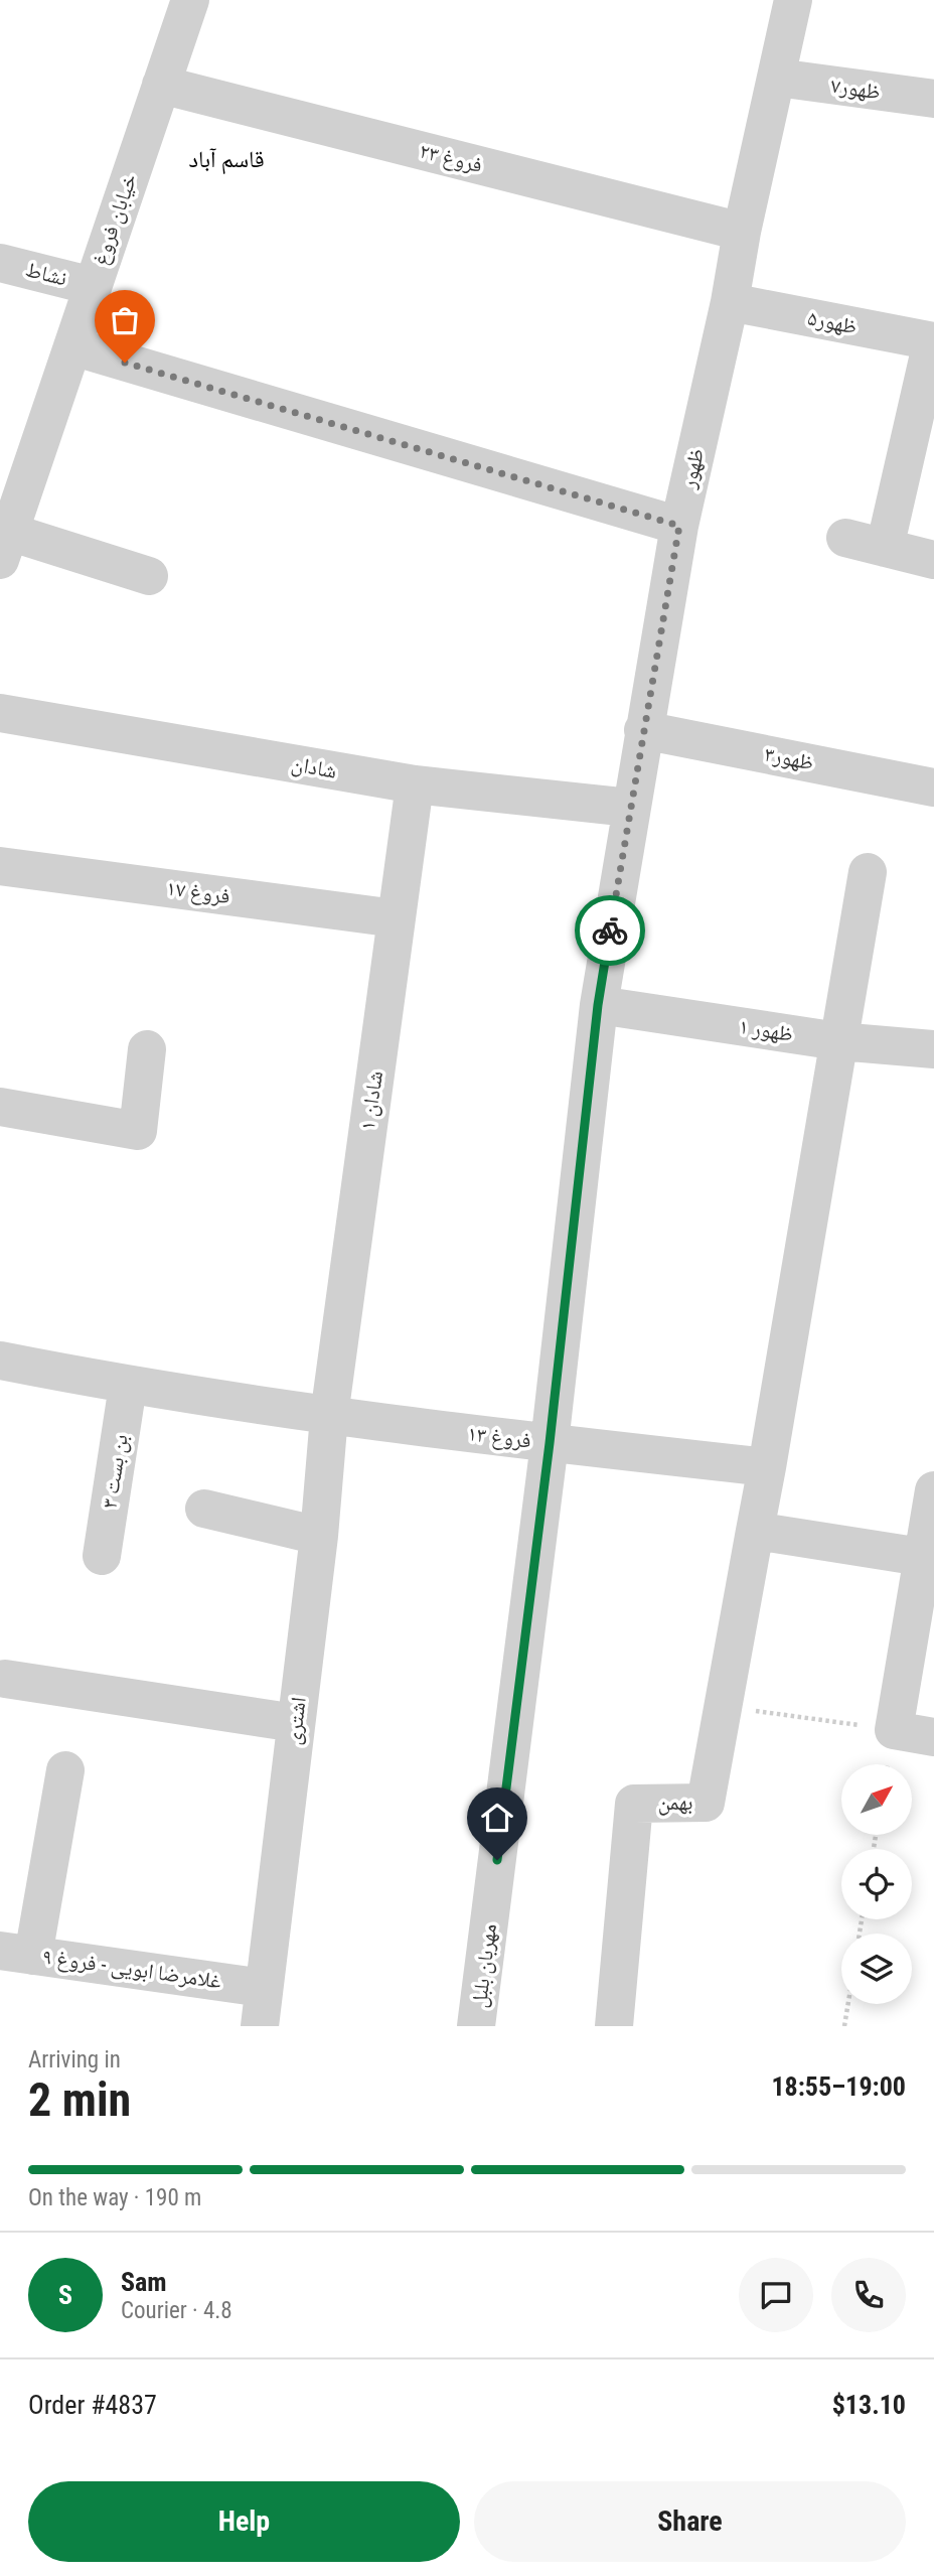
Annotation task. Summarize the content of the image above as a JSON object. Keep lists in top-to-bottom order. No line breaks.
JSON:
{"streets":{"street":["ظهور۷","فروغ ۲۳","خیابان فروغ","نشاط","ظهور۵","ظهور","ظهور۳","شادان","فروغ ۱۷","ظهور ۱","شادان ۱","فروغ ۱۳","بن بست ۳","اشتری","بهمن","مهربان بلبل","غلامرضا ابویی - فروغ ۹"]},"crossings":[["ظهور۷","ظهور"],["فروغ ۲۳","خیابان فروغ"],["فروغ ۲۳","ظهور"],["خیابان فروغ","نشاط"],["ظهور۵","ظهور"],["ظهور","ظهور۳"],["ظهور","شادان"],["ظهور","ظهور ۱"],["ظهور","فروغ ۱۳"],["ظهور","مهربان بلبل"],["شادان","شادان ۱"],["فروغ ۱۷","شادان ۱"],["شادان ۱","فروغ ۱۳"],["شادان ۱","اشتری"],["فروغ ۱۳","بن بست ۳"],["فروغ ۱۳","اشتری"],["فروغ ۱۳","مهربان بلبل"],["اشتری","غلامرضا ابویی - فروغ ۹"]],"districts":["قاسم آباد"],"north":"top right","page":{"heading":["2 min","Arriving in","18:55–19:00"],"panel":["Sam","Courier · 4.8","Order #4837","$13.10"],"bar":"On the way · 190 m","round":"S","buttons":["Help","Share"]}}
